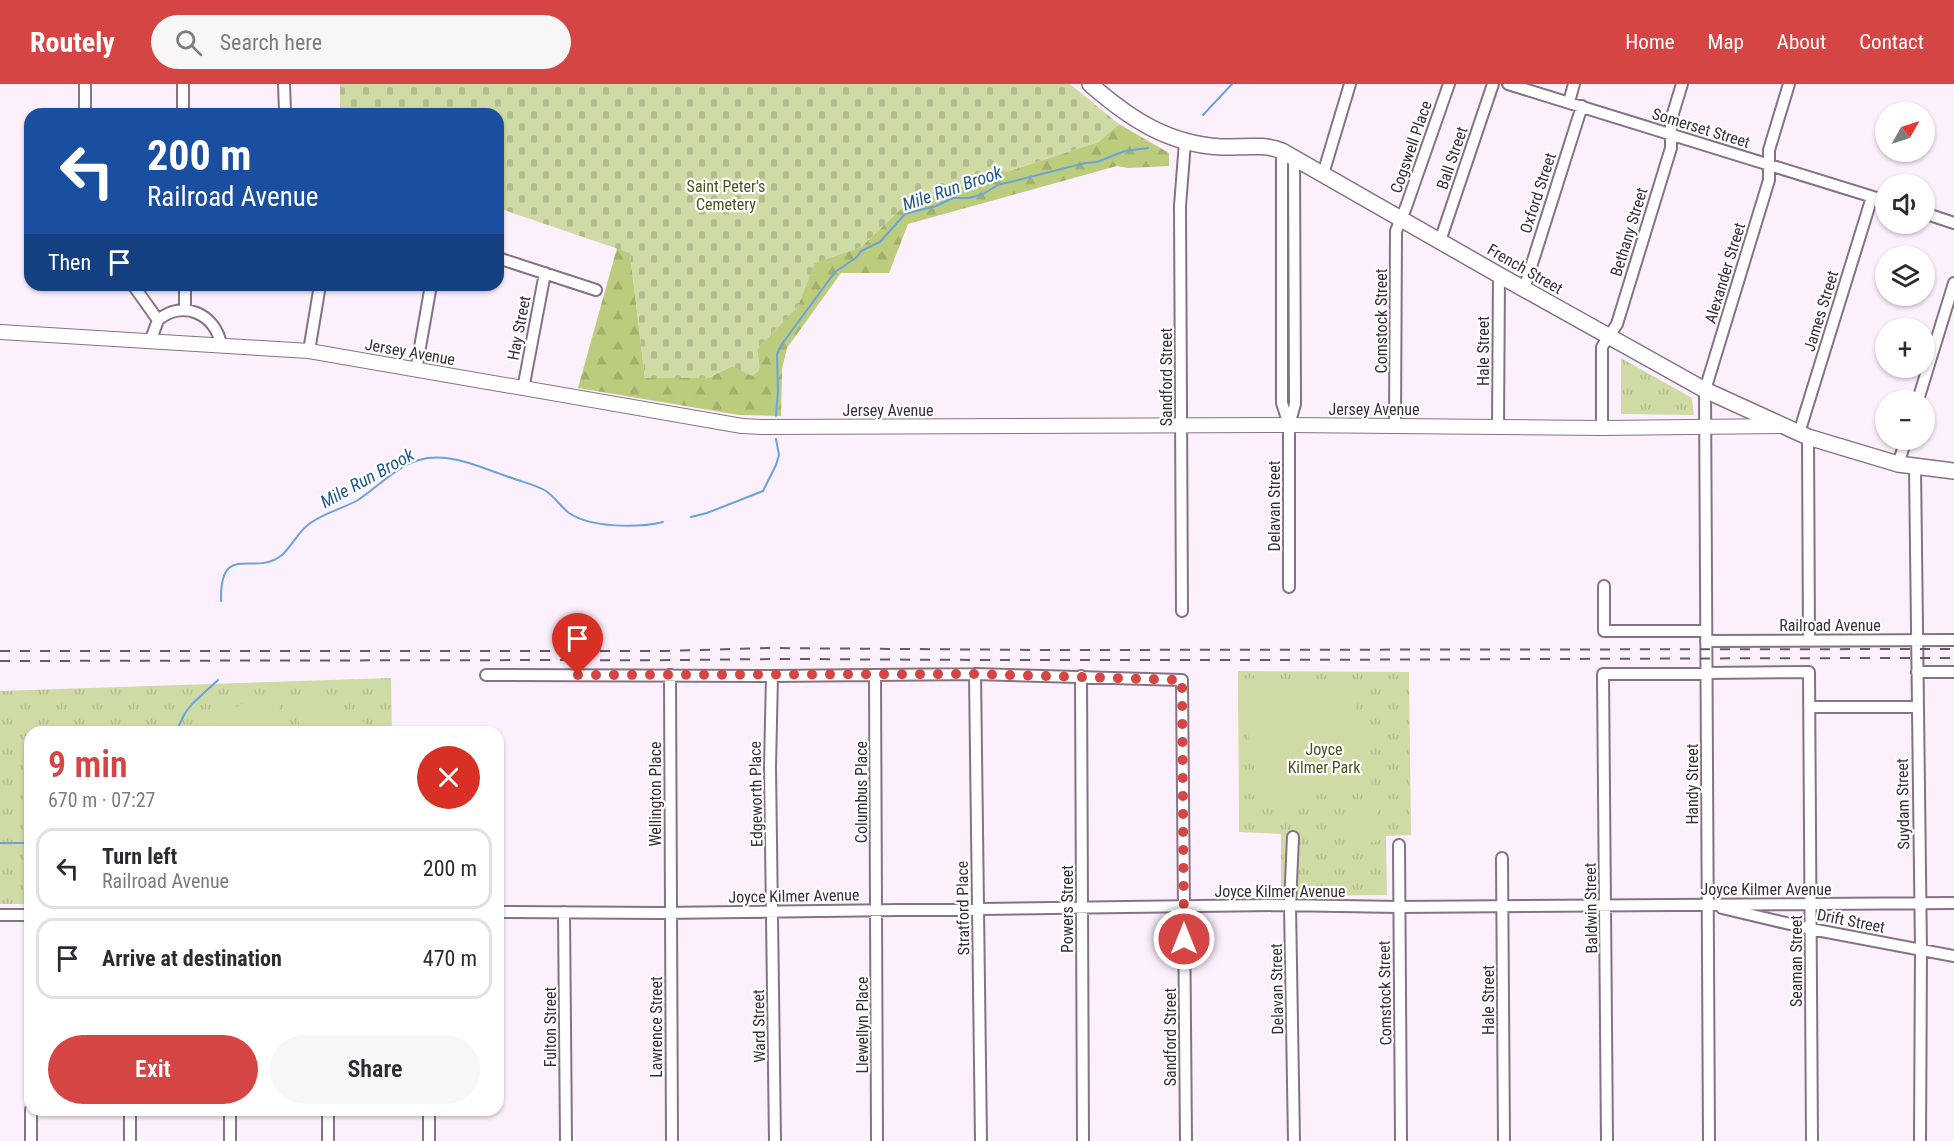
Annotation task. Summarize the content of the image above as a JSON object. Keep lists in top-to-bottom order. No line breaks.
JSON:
{"streets":{"main road":["French Street"],"street":["Somerset Street","Cogswell Place","Ball Street","Oxford Street","Bethany Street","Alexander Street","James Street","Comstock Street","Hay Street","Hale Street","Jersey Avenue","Sandford Street","Delavan Street","Railroad Avenue","Handy Street","Columbus Place","Wellington Place","Edgeworth Place","Suydam Street","Joyce Kilmer Avenue","Stratford Place","Baldwin Street","Powers Street","Drift Street","Seaman Street","Llewellyn Place","Ward Street","Fulton Street","Lawrence Street"]},"crossings":[["Somerset Street","Oxford Street"],["Somerset Street","Bethany Street"],["Somerset Street","Alexander Street"],["Somerset Street","James Street"],["Cogswell Place","French Street"],["Cogswell Place","Comstock Street"],["Ball Street","French Street"],["Oxford Street","French Street"],["Bethany Street","French Street"],["French Street","Alexander Street"],["French Street","James Street"],["French Street","Comstock Street"],["French Street","Hale Street"],["French Street","Jersey Avenue"],["French Street","Sandford Street"],["French Street","Delavan Street"],["French Street","Suydam Street"],["Alexander Street","Jersey Avenue"],["Alexander Street","Handy Street"],["Comstock Street","Jersey Avenue"],["Comstock Street","Joyce Kilmer Avenue"],["Hay Street","Jersey Avenue"],["Hale Street","Jersey Avenue"],["Hale Street","Joyce Kilmer Avenue"],["Jersey Avenue","Sandford Street"],["Jersey Avenue","Delavan Street"],["Jersey Avenue","Handy Street"],["Sandford Street","Joyce Kilmer Avenue"],["Sandford Street","Powers Street"],["Delavan Street","Joyce Kilmer Avenue"],["Railroad Avenue","Handy Street"],["Railroad Avenue","Suydam Street"],["Handy Street","Joyce Kilmer Avenue"],["Handy Street","Baldwin Street"],["Handy Street","Drift Street"],["Handy Street","Seaman Street"],["Columbus Place","Joyce Kilmer Avenue"],["Columbus Place","Llewellyn Place"],["Wellington Place","Joyce Kilmer Avenue"],["Wellington Place","Lawrence Street"],["Edgeworth Place","Joyce Kilmer Avenue"],["Edgeworth Place","Ward Street"],["Suydam Street","Joyce Kilmer Avenue"],["Suydam Street","Drift Street"],["Joyce Kilmer Avenue","Stratford Place"],["Joyce Kilmer Avenue","Baldwin Street"],["Joyce Kilmer Avenue","Powers Street"],["Joyce Kilmer Avenue","Drift Street"],["Joyce Kilmer Avenue","Seaman Street"],["Joyce Kilmer Avenue","Llewellyn Place"],["Joyce Kilmer Avenue","Ward Street"],["Joyce Kilmer Avenue","Fulton Street"],["Joyce Kilmer Avenue","Lawrence Street"],["Baldwin Street","Seaman Street"],["Drift Street","Seaman Street"]],"water":["Mile Run Brook"],"parks":["Saint Peter's Cemetery","Joyce Kilmer Park"],"north":"top right","page":{"header":"Routely","search":"Search here","nav":["Home","Map","About","Contact"],"map_buttons":["+","−"],"turn":["200 m","Railroad Avenue"],"then":"Then","heading":["9 min","670 m · 07:27"],"list":[{"name":"Turn left","note":"Railroad Avenue","value":"200 m"},{"name":"Arrive at destination","value":"470 m"}],"buttons":["Exit","Share"]}}
